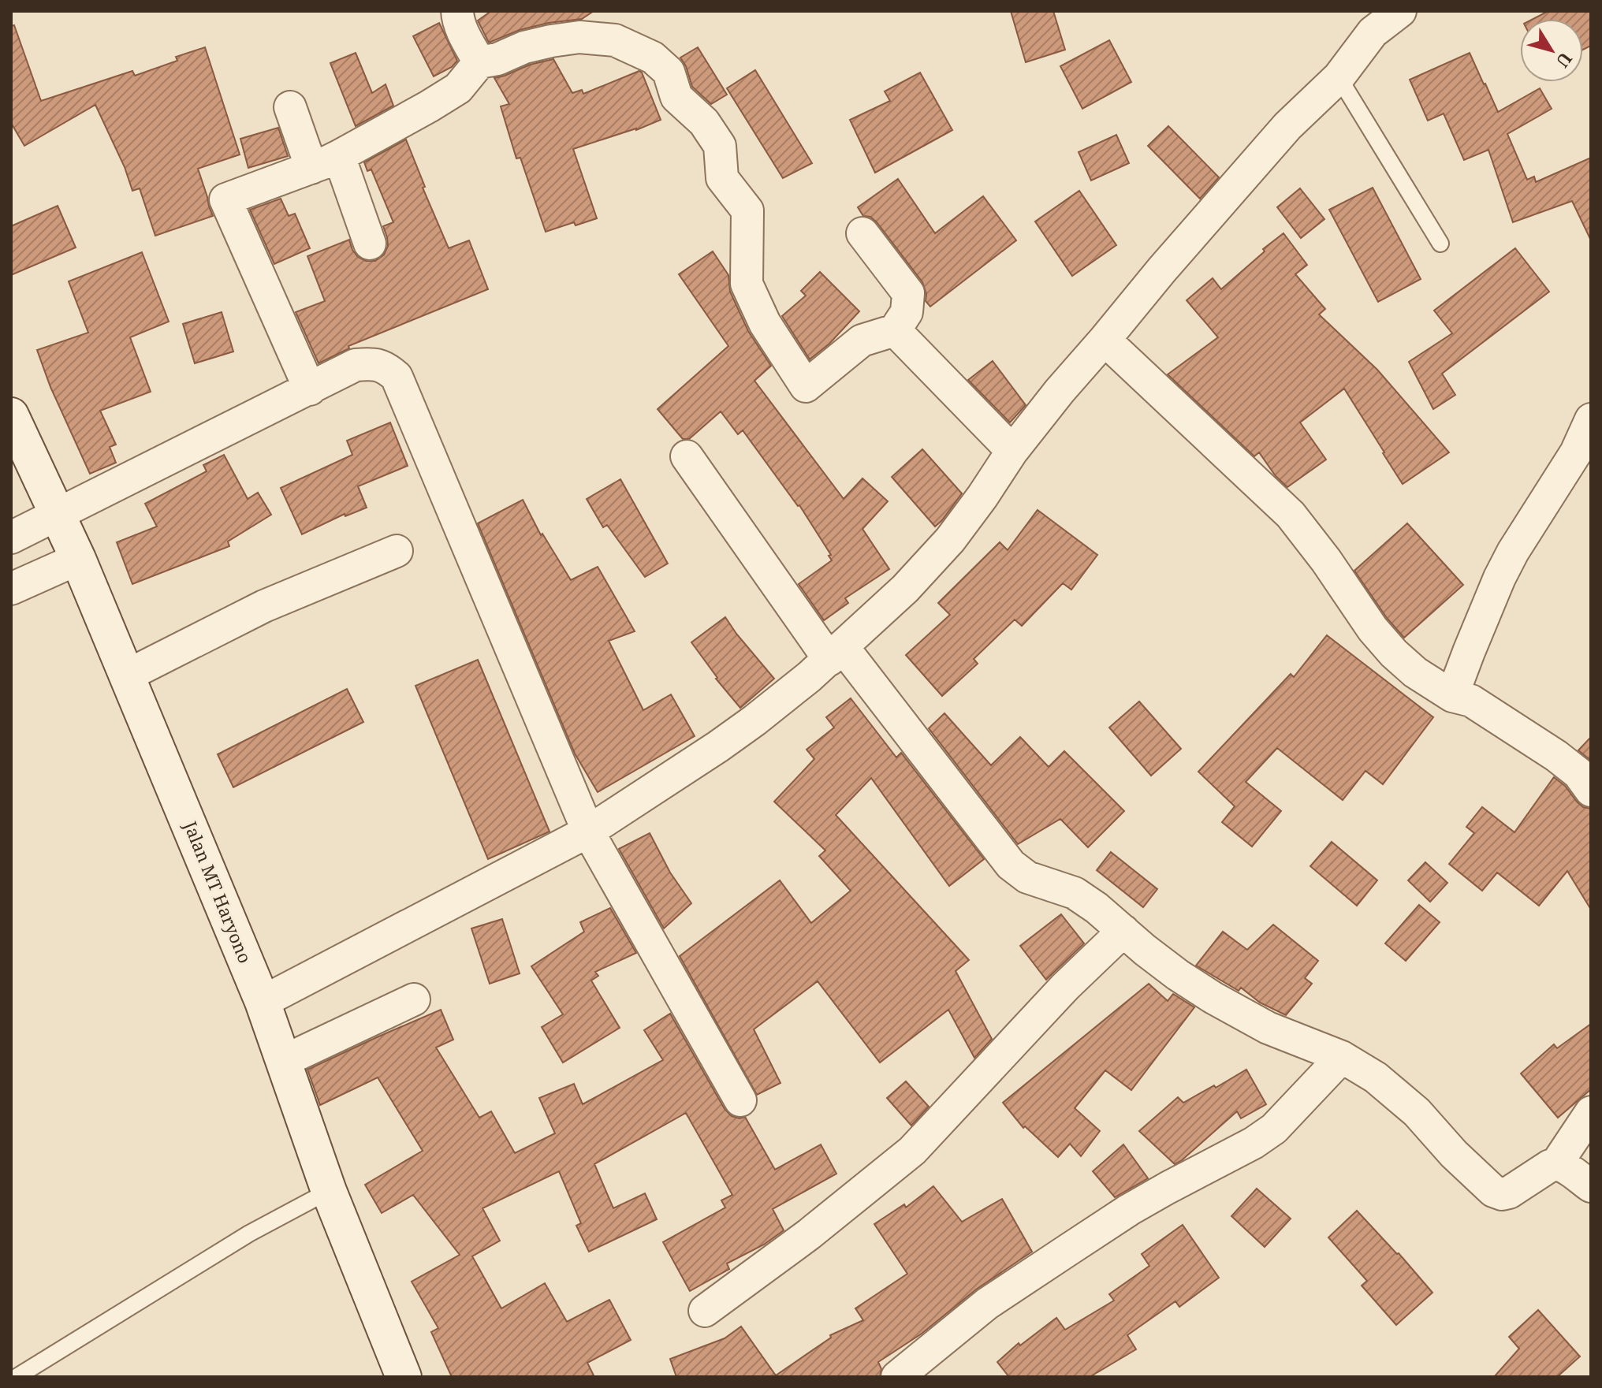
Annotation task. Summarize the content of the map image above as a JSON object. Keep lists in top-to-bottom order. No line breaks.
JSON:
{"streets":{"main road":["Jalan MT Haryono"]},"north":"bottom right"}
